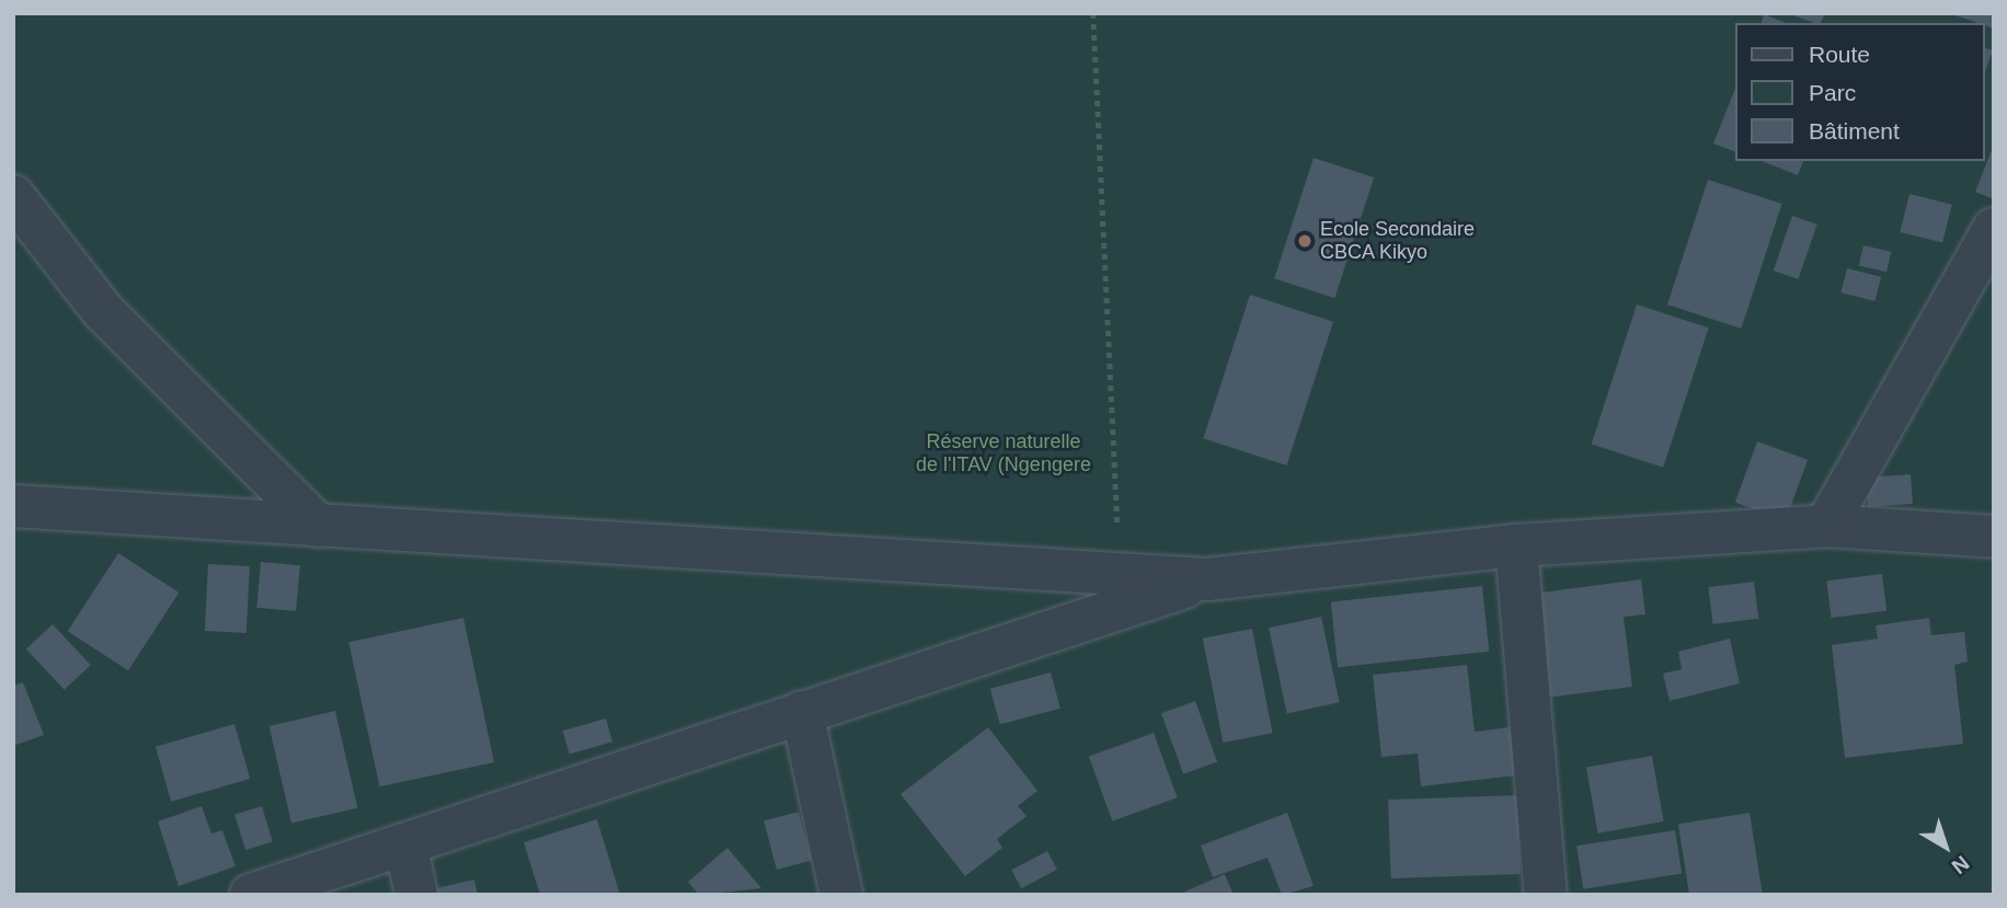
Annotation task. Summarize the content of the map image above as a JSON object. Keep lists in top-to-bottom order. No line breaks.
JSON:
{"parks":["Réserve naturelle de l'ITAV (Ngengere"],"places":["Ecole Secondaire CBCA Kikyo"],"legend":["Route","Parc","Bâtiment"],"north":"bottom right"}
